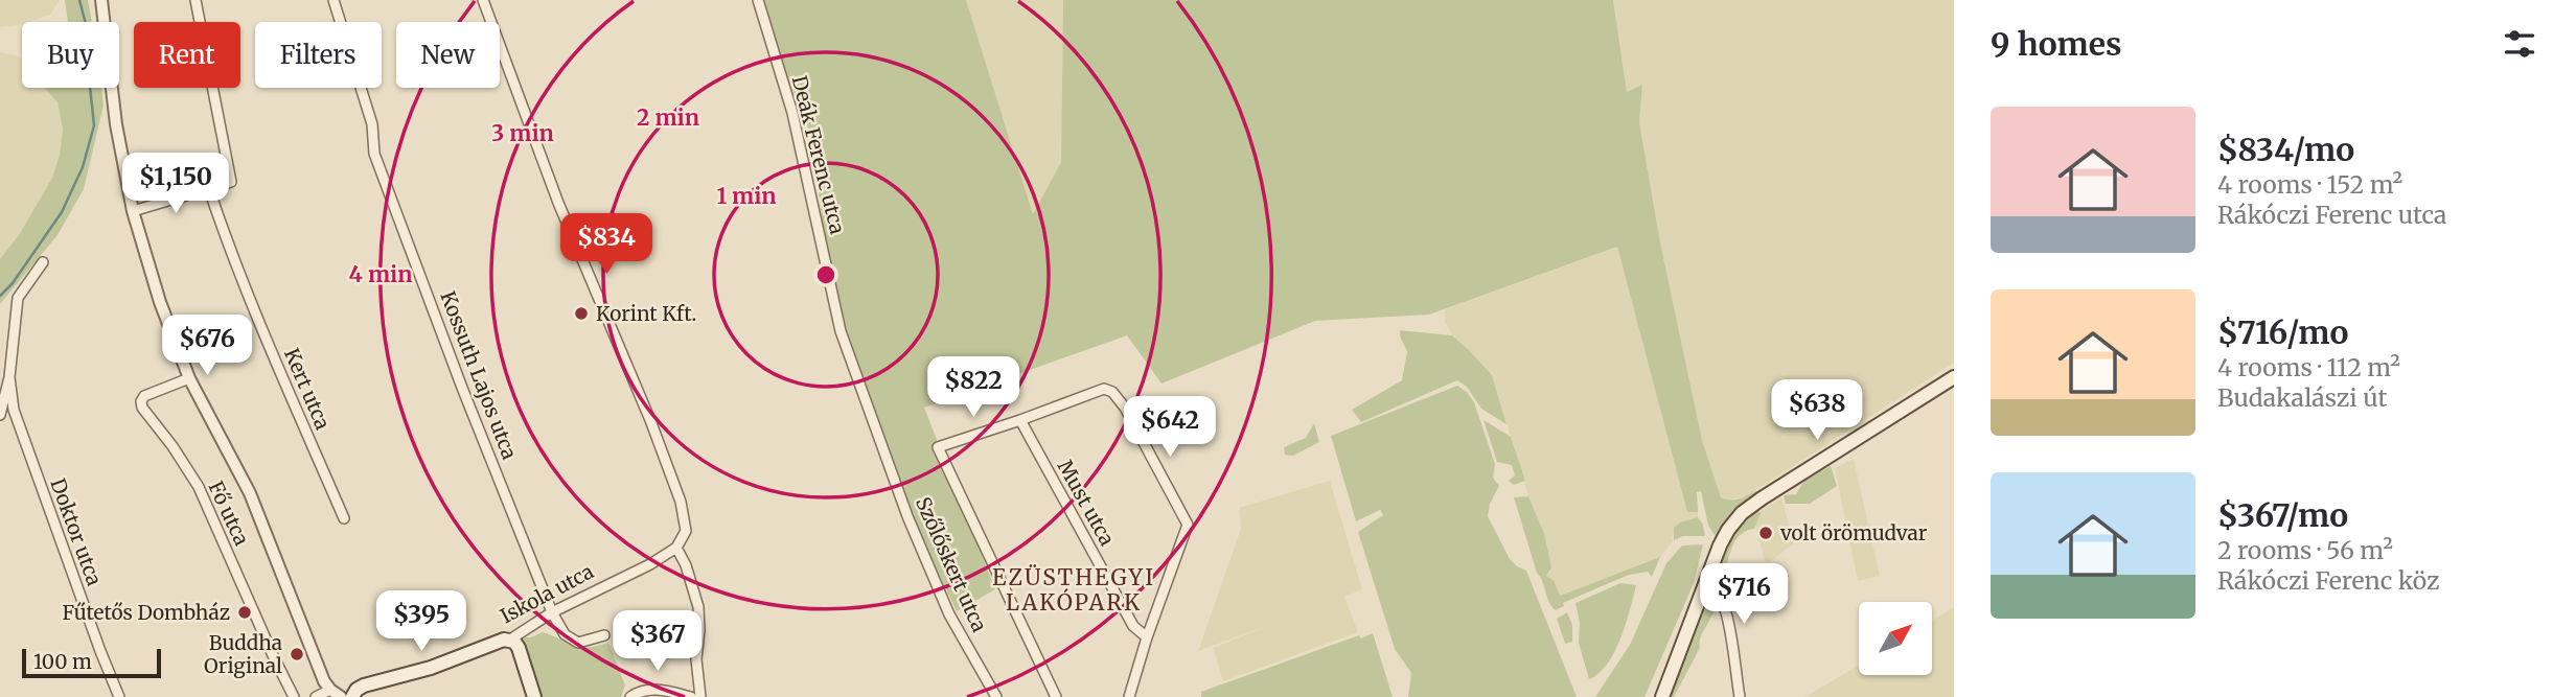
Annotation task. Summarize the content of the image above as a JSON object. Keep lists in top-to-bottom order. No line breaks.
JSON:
{"streets":{"main road":["Iskola utca"],"street":["Deák Ferenc utca","Kossuth Lajos utca","Kert utca","Must utca","Fő utca","Doktor utca","Szőlőskert utca"]},"crossings":[["Deák Ferenc utca","Szőlőskert utca"],["Kossuth Lajos utca","Iskola utca"]],"districts":["EZÜSTHEGYI LAKÓPARK"],"places":["Korint Kft.","volt örömudvar","Fűtetős Dombház","Buddha Original"],"scale_bar":"100 m","north":"top right","page":{"heading":"9 homes","chip":["Buy","Rent","Filters","New"],"list":[{"name":"$834/mo","note":"4 rooms · 152 m² · Rákóczi Ferenc utca"},{"name":"$716/mo","note":"4 rooms · 112 m² · Budakalászi út"},{"name":"$367/mo","note":"2 rooms · 56 m² · Rákóczi Ferenc köz"}],"price":["$1,150","$834","$676","$822","$638","$642","$716","$395","$367"],"scale":"100 m"},"rings":["2 min","3 min","1 min","4 min"]}
